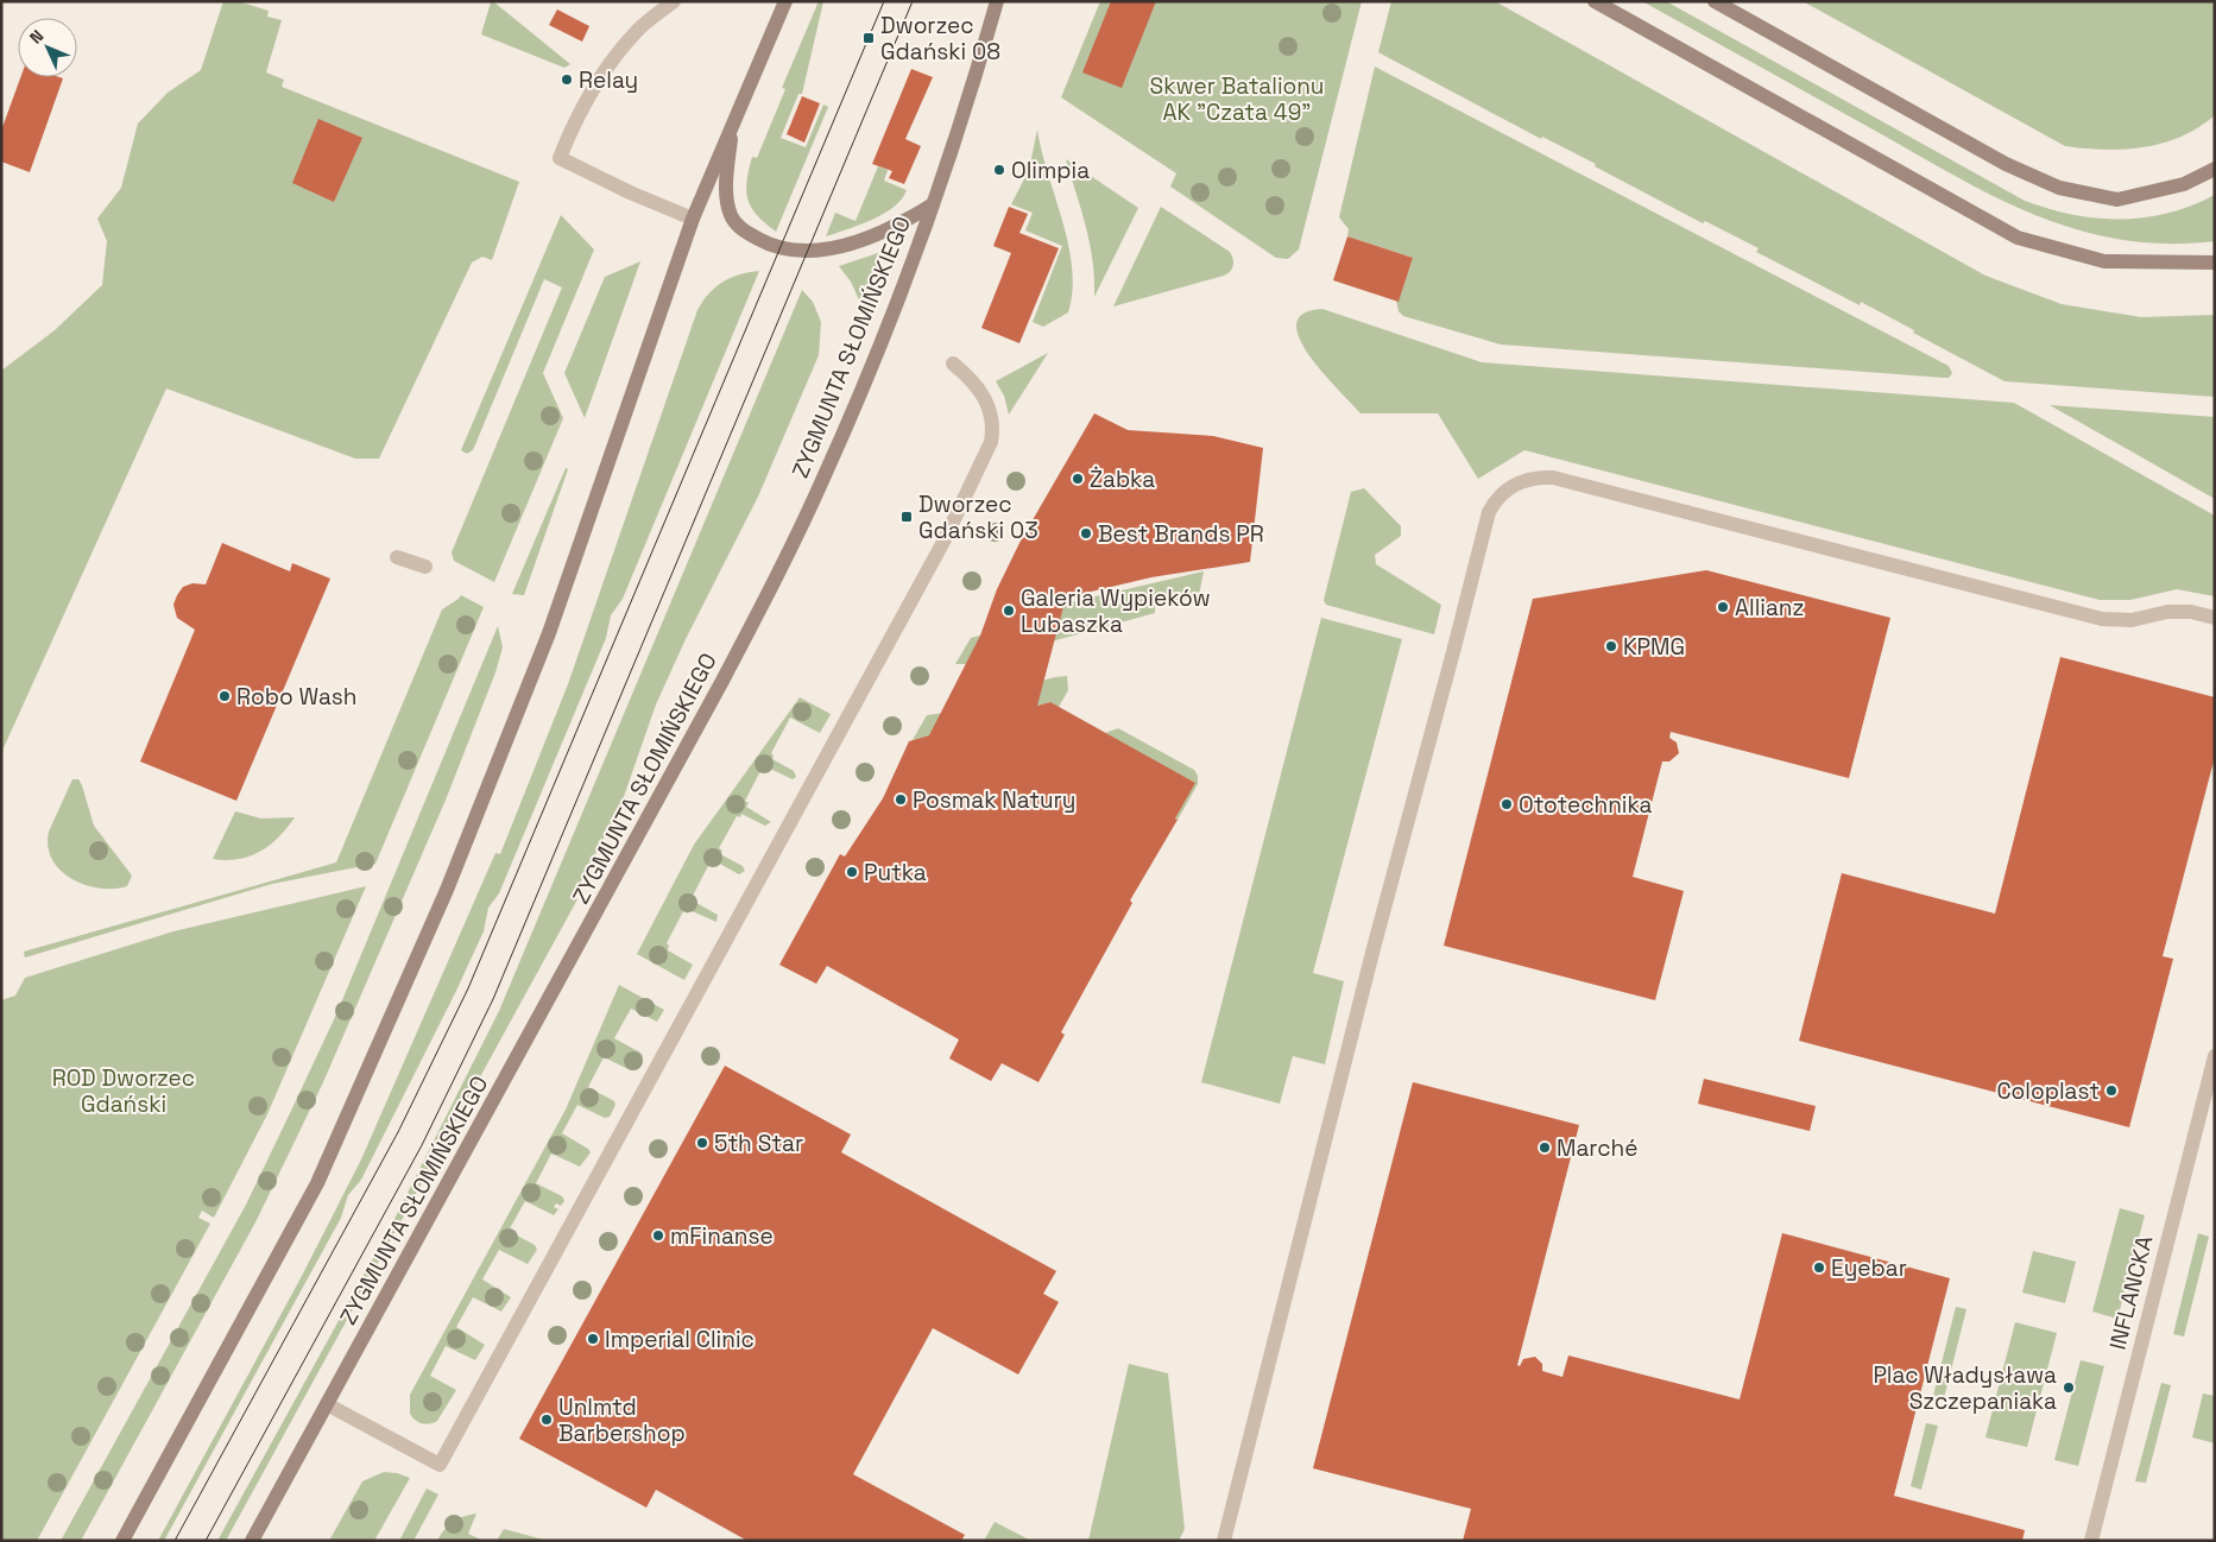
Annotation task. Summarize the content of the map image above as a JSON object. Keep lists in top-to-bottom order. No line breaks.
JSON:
{"streets":{"main road":["ZYGMUNTA SŁOMIŃSKIEGO"],"street":["INFLANCKA"]},"parks":["Skwer Batalionu AK \"Czata 49\"","ROD Dworzec Gdański"],"places":{"transit":["Dworzec Gdański 08","Dworzec Gdański 03"],"other":["Relay","Olimpia","Żabka","Best Brands PR","Allianz","Galeria Wypieków Lubaszka","KPMG","Robo Wash","Posmak Natury","Ototechnika","Putka","Coloplast","5th Star","Marché","mFinanse","Eyebar","Imperial Clinic","Plac Władysława Szczepaniaka","Unlmtd Barbershop"]},"north":"top left"}
